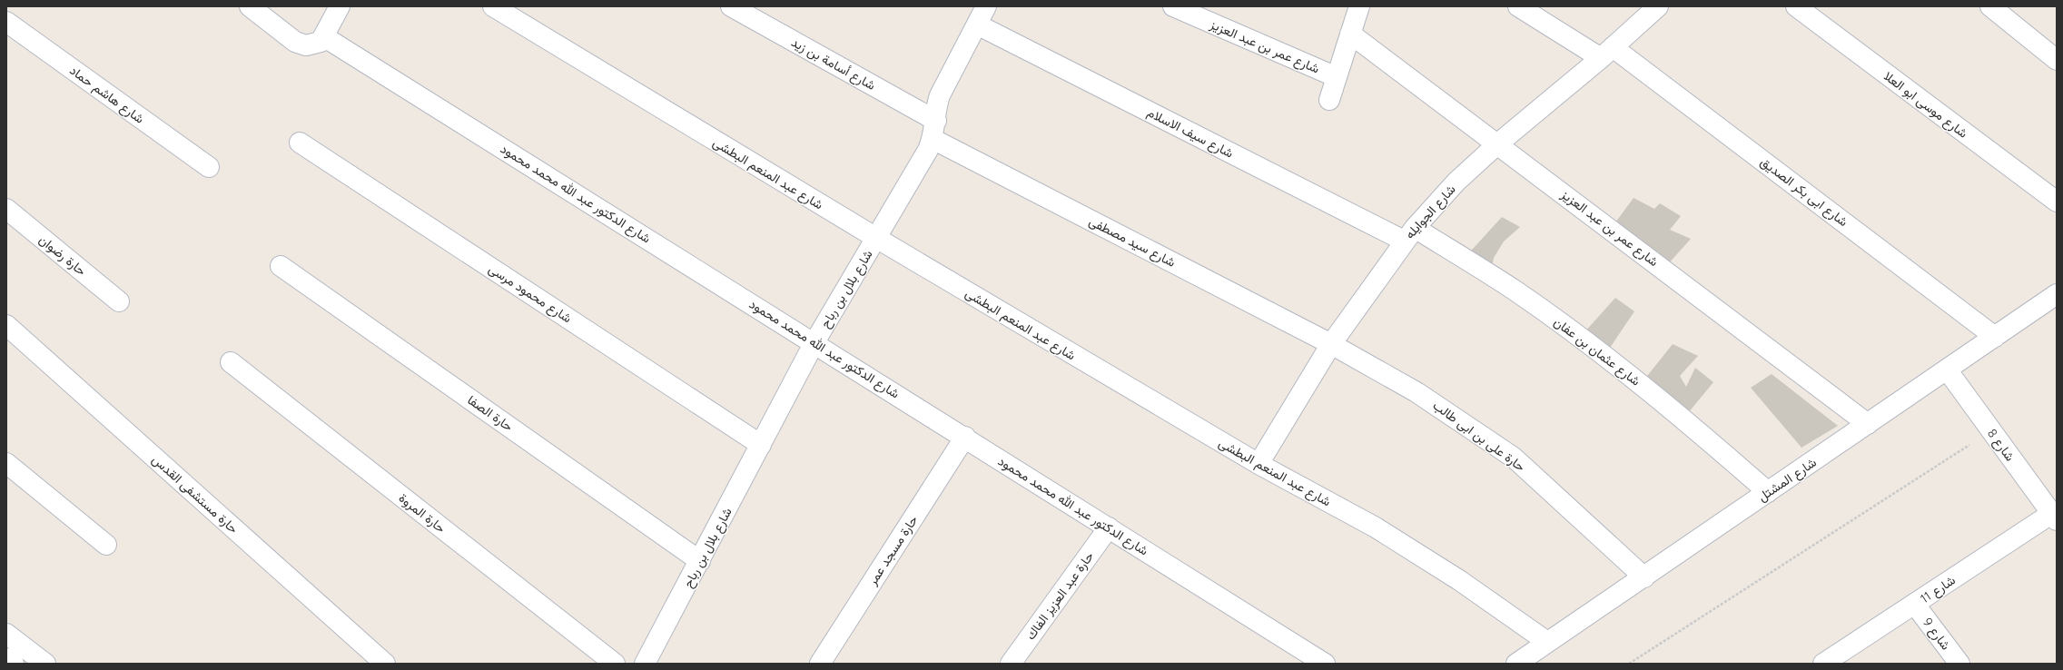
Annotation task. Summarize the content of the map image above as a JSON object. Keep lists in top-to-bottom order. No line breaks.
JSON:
{"streets":{"street":["شارع عمر بن عبد العزيز","شارع أسامة بن زيد","شارع هاشم حماد","شارع موسى ابو العلا","شارع سيف الاسلام","شارع عبد المنعم البطشى","شارع ابى بكر الصديق","شارع الدكتور عبد الله محمد محمود","شارع الجوايله","شارع سيد مصطفى","حارة رضوان","شارع بلال بن رباح","شارع محمود مرسى","شارع عثمان بن عفان","حارة الصفا","حارة على بن ابى طالب","شارع 8","شارع المشتل","حارة مستشفى القدس","حارة المروة","حارة مسجد عمر","شارع 11","حارة عبد العزيز الفاك","شارع 9"]},"crossings":[["شارع عمر بن عبد العزيز","شارع الجوايله"],["شارع عمر بن عبد العزيز","شارع المشتل"],["شارع أسامة بن زيد","شارع سيد مصطفى"],["شارع أسامة بن زيد","شارع بلال بن رباح"],["شارع سيف الاسلام","شارع الجوايله"],["شارع سيف الاسلام","شارع بلال بن رباح"],["شارع سيف الاسلام","شارع عثمان بن عفان"],["شارع عبد المنعم البطشى","شارع الجوايله"],["شارع عبد المنعم البطشى","شارع بلال بن رباح"],["شارع عبد المنعم البطشى","شارع المشتل"],["شارع ابى بكر الصديق","شارع الجوايله"],["شارع ابى بكر الصديق","شارع المشتل"],["شارع الدكتور عبد الله محمد محمود","شارع بلال بن رباح"],["شارع الدكتور عبد الله محمد محمود","حارة مسجد عمر"],["شارع الدكتور عبد الله محمد محمود","حارة عبد العزيز الفاك"],["شارع الجوايله","شارع سيد مصطفى"],["شارع الجوايله","شارع عثمان بن عفان"],["شارع الجوايله","حارة على بن ابى طالب"],["شارع سيد مصطفى","شارع بلال بن رباح"],["شارع سيد مصطفى","حارة على بن ابى طالب"],["شارع بلال بن رباح","شارع محمود مرسى"],["شارع بلال بن رباح","حارة الصفا"],["شارع عثمان بن عفان","شارع المشتل"],["حارة على بن ابى طالب","شارع المشتل"],["شارع 8","شارع المشتل"],["شارع 8","شارع 11"],["شارع 11","شارع 9"]]}
